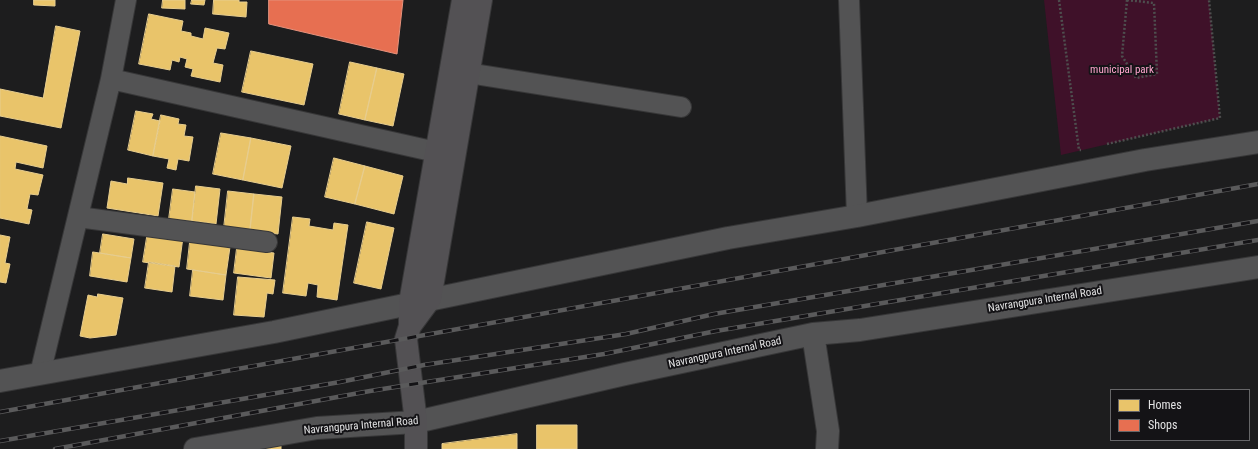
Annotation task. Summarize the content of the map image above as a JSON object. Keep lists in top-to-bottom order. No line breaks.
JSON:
{"streets":{"street":["Navrangpura Internal Road"]},"parks":["municipal park"],"legend":["Homes","Shops"]}
